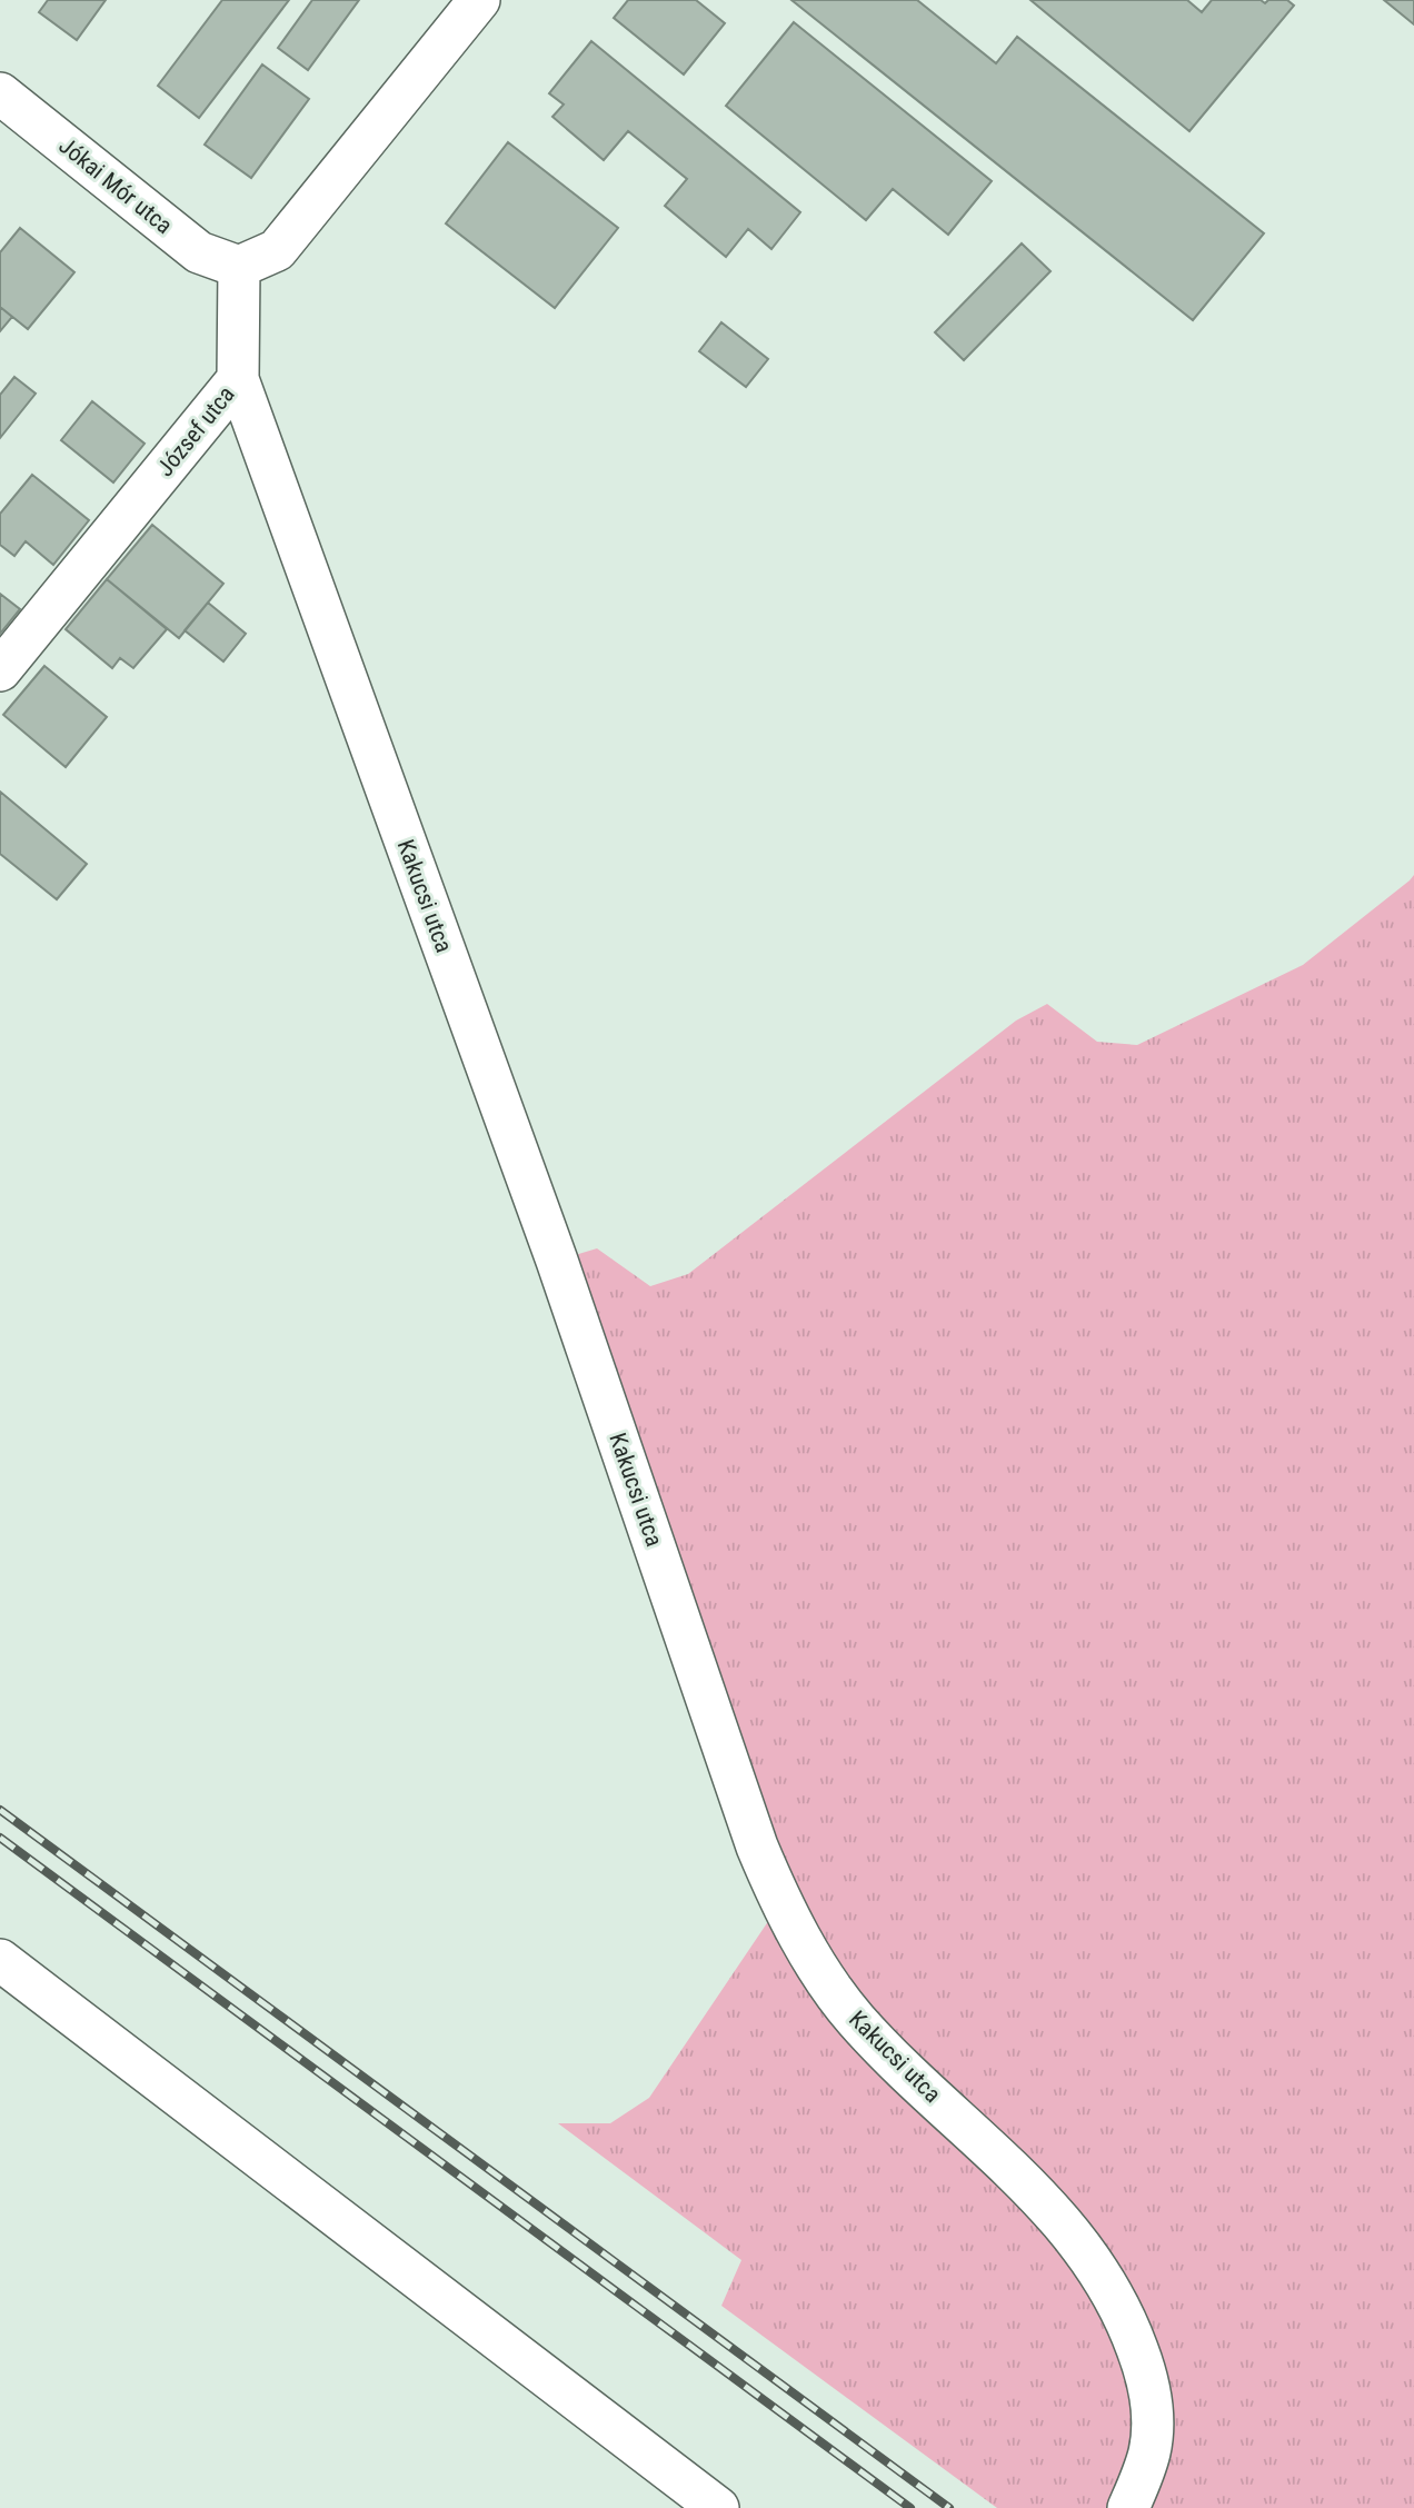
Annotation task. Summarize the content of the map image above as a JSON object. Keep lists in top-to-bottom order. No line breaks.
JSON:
{"streets":{"street":["Jókai Mór utca","József utca","Kakucsi utca"]},"crossings":[["Jókai Mór utca","József utca"],["József utca","Kakucsi utca"]]}
